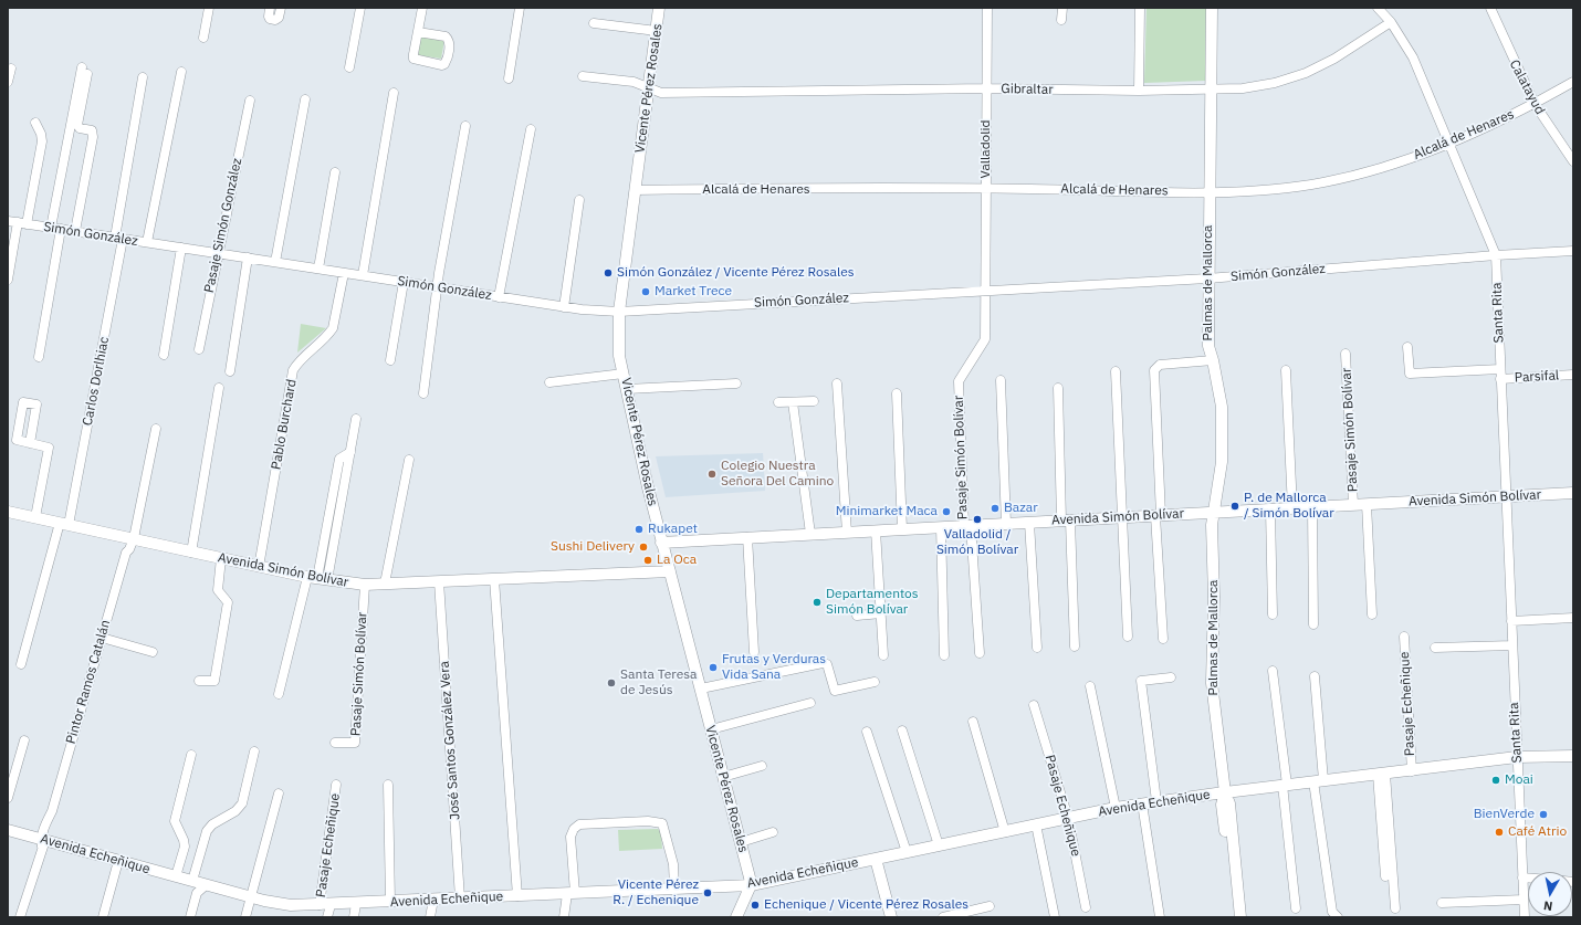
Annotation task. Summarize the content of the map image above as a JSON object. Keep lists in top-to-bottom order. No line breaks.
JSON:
{"streets":{"street":["Calatayud","Vicente Pérez Rosales","Gibraltar","Alcalá de Henares","Valladolid","Pasaje Simón González","Simón González","Palmas de Mallorca","Santa Rita","Parsifal","Carlos Dorlhiac","Pablo Burchard","Pasaje Simón Bolívar","Avenida Simón Bolívar","Pintor Ramos Catalán","Pasaje Echeñique","José Santos González Vera","Avenida Echeñique"]},"crossings":[["Calatayud","Alcalá de Henares"],["Vicente Pérez Rosales","Gibraltar"],["Vicente Pérez Rosales","Alcalá de Henares"],["Vicente Pérez Rosales","Simón González"],["Vicente Pérez Rosales","Avenida Simón Bolívar"],["Vicente Pérez Rosales","Avenida Echeñique"],["Gibraltar","Valladolid"],["Gibraltar","Palmas de Mallorca"],["Gibraltar","Santa Rita"],["Alcalá de Henares","Valladolid"],["Alcalá de Henares","Palmas de Mallorca"],["Alcalá de Henares","Santa Rita"],["Valladolid","Simón González"],["Valladolid","Pasaje Simón Bolívar"],["Pasaje Simón González","Simón González"],["Simón González","Palmas de Mallorca"],["Simón González","Santa Rita"],["Simón González","Carlos Dorlhiac"],["Simón González","Pablo Burchard"],["Simón González","Pasaje Simón Bolívar"],["Palmas de Mallorca","Avenida Simón Bolívar"],["Palmas de Mallorca","Avenida Echeñique"],["Santa Rita","Parsifal"],["Santa Rita","Avenida Simón Bolívar"],["Santa Rita","Avenida Echeñique"],["Carlos Dorlhiac","Avenida Simón Bolívar"],["Pablo Burchard","Avenida Simón Bolívar"],["Pasaje Simón Bolívar","Avenida Simón Bolívar"],["Avenida Simón Bolívar","Pintor Ramos Catalán"],["Avenida Simón Bolívar","José Santos González Vera"],["Pintor Ramos Catalán","Avenida Echeñique"],["Pasaje Echeñique","Avenida Echeñique"],["José Santos González Vera","Avenida Echeñique"]],"places":["Simón González / Vicente Pérez Rosales","Market Trece","Colegio Nuestra Señora Del Camino","P. de Mallorca / Simón Bolívar","Bazar","Minimarket Maca","Valladolid / Simón Bolívar","Rukapet","Sushi Delivery","La Oca","Departamentos Simón Bolívar","Frutas y Verduras Vida Sana","Santa Teresa de Jesús","Moai","BienVerde","Café Atrio","Vicente Pérez R. / Echenique","Echenique / Vicente Pérez Rosales"],"north":"bottom"}
